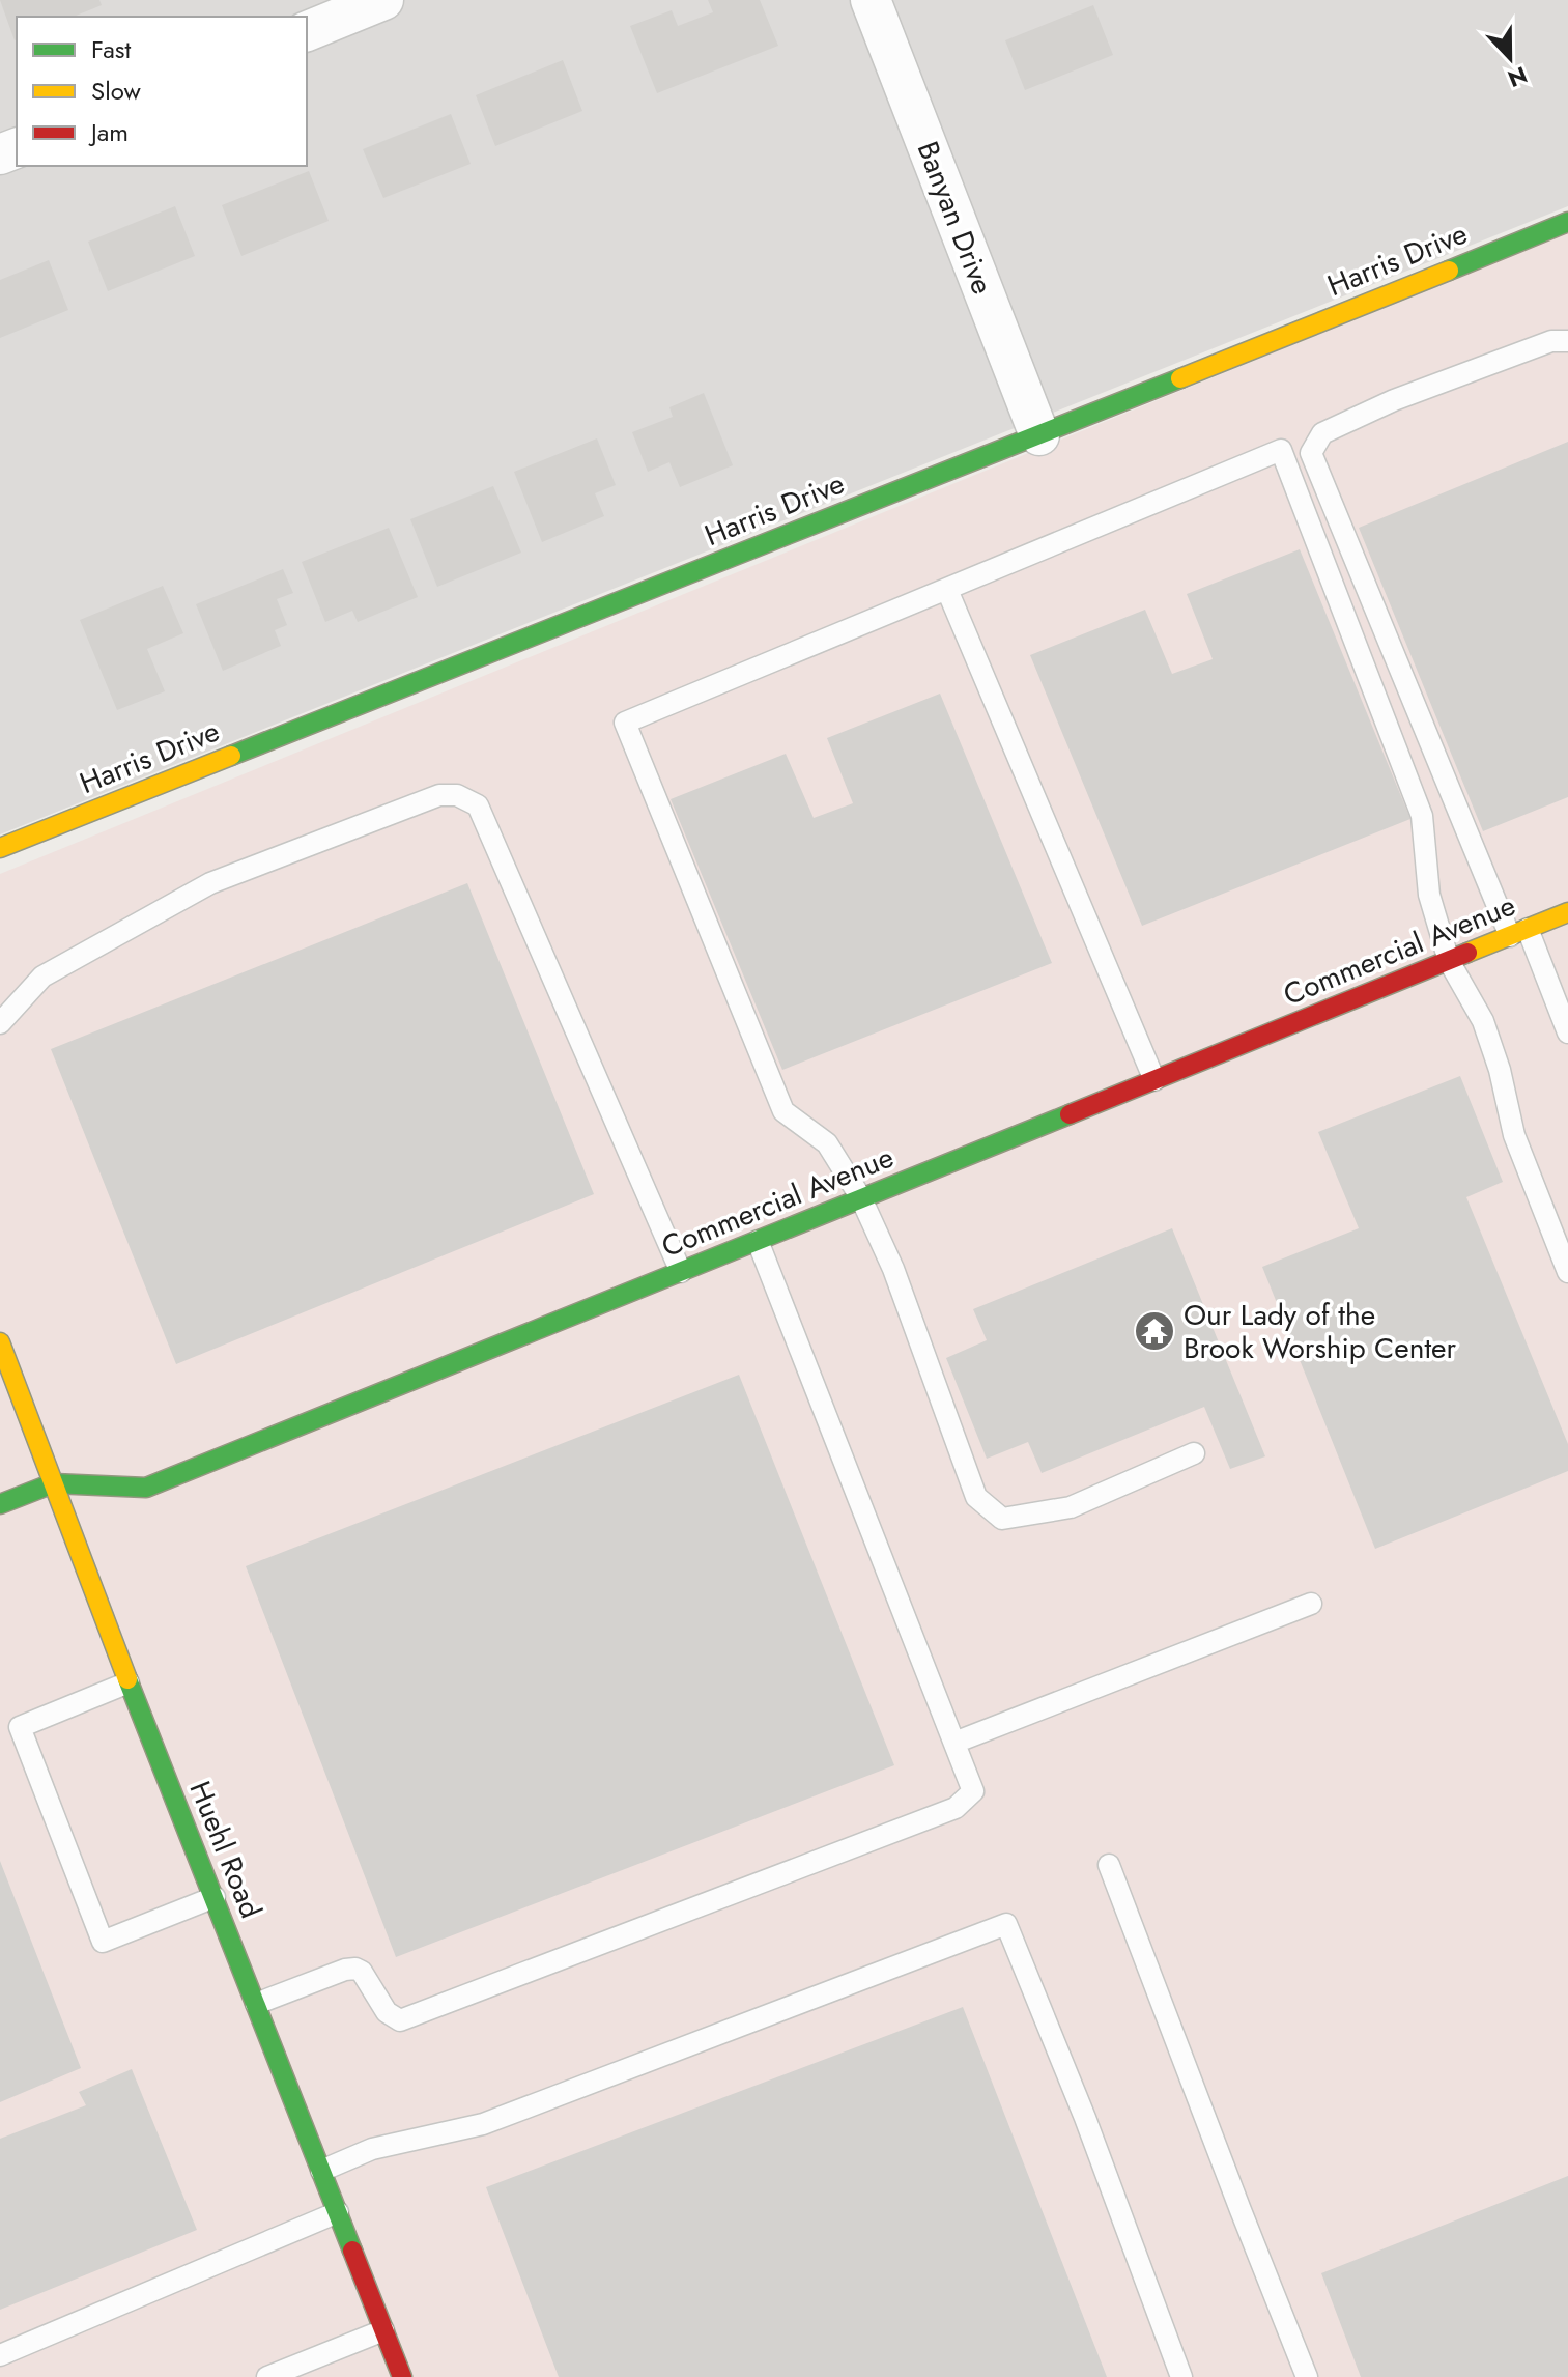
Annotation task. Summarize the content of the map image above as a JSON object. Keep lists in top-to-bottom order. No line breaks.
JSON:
{"streets":{"street":["Banyan Drive","Harris Drive","Commercial Avenue","Huehl Road"]},"crossings":[["Banyan Drive","Harris Drive"],["Commercial Avenue","Huehl Road"]],"places":{"temple":["Our Lady of the Brook Worship Center"]},"legend":["Fast","Slow","Jam"],"north":"bottom"}
